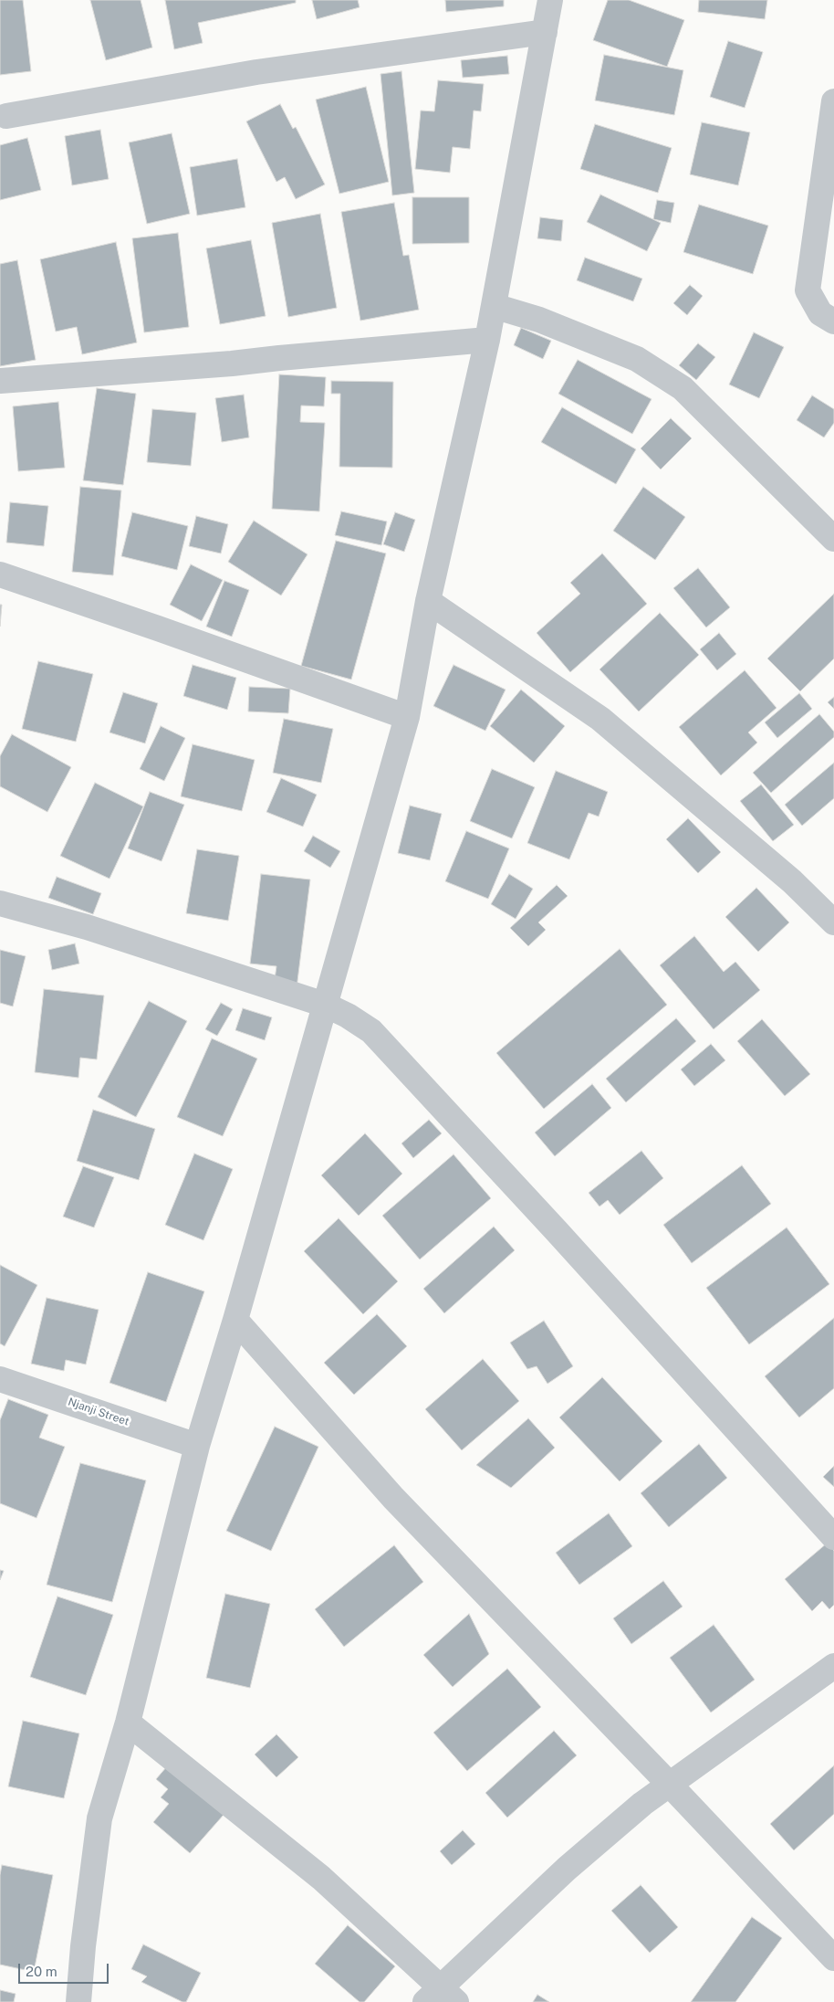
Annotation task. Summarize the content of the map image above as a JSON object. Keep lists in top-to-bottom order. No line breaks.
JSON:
{"streets":{"street":["Njanji Street"]},"scale_bar":"20 m"}
